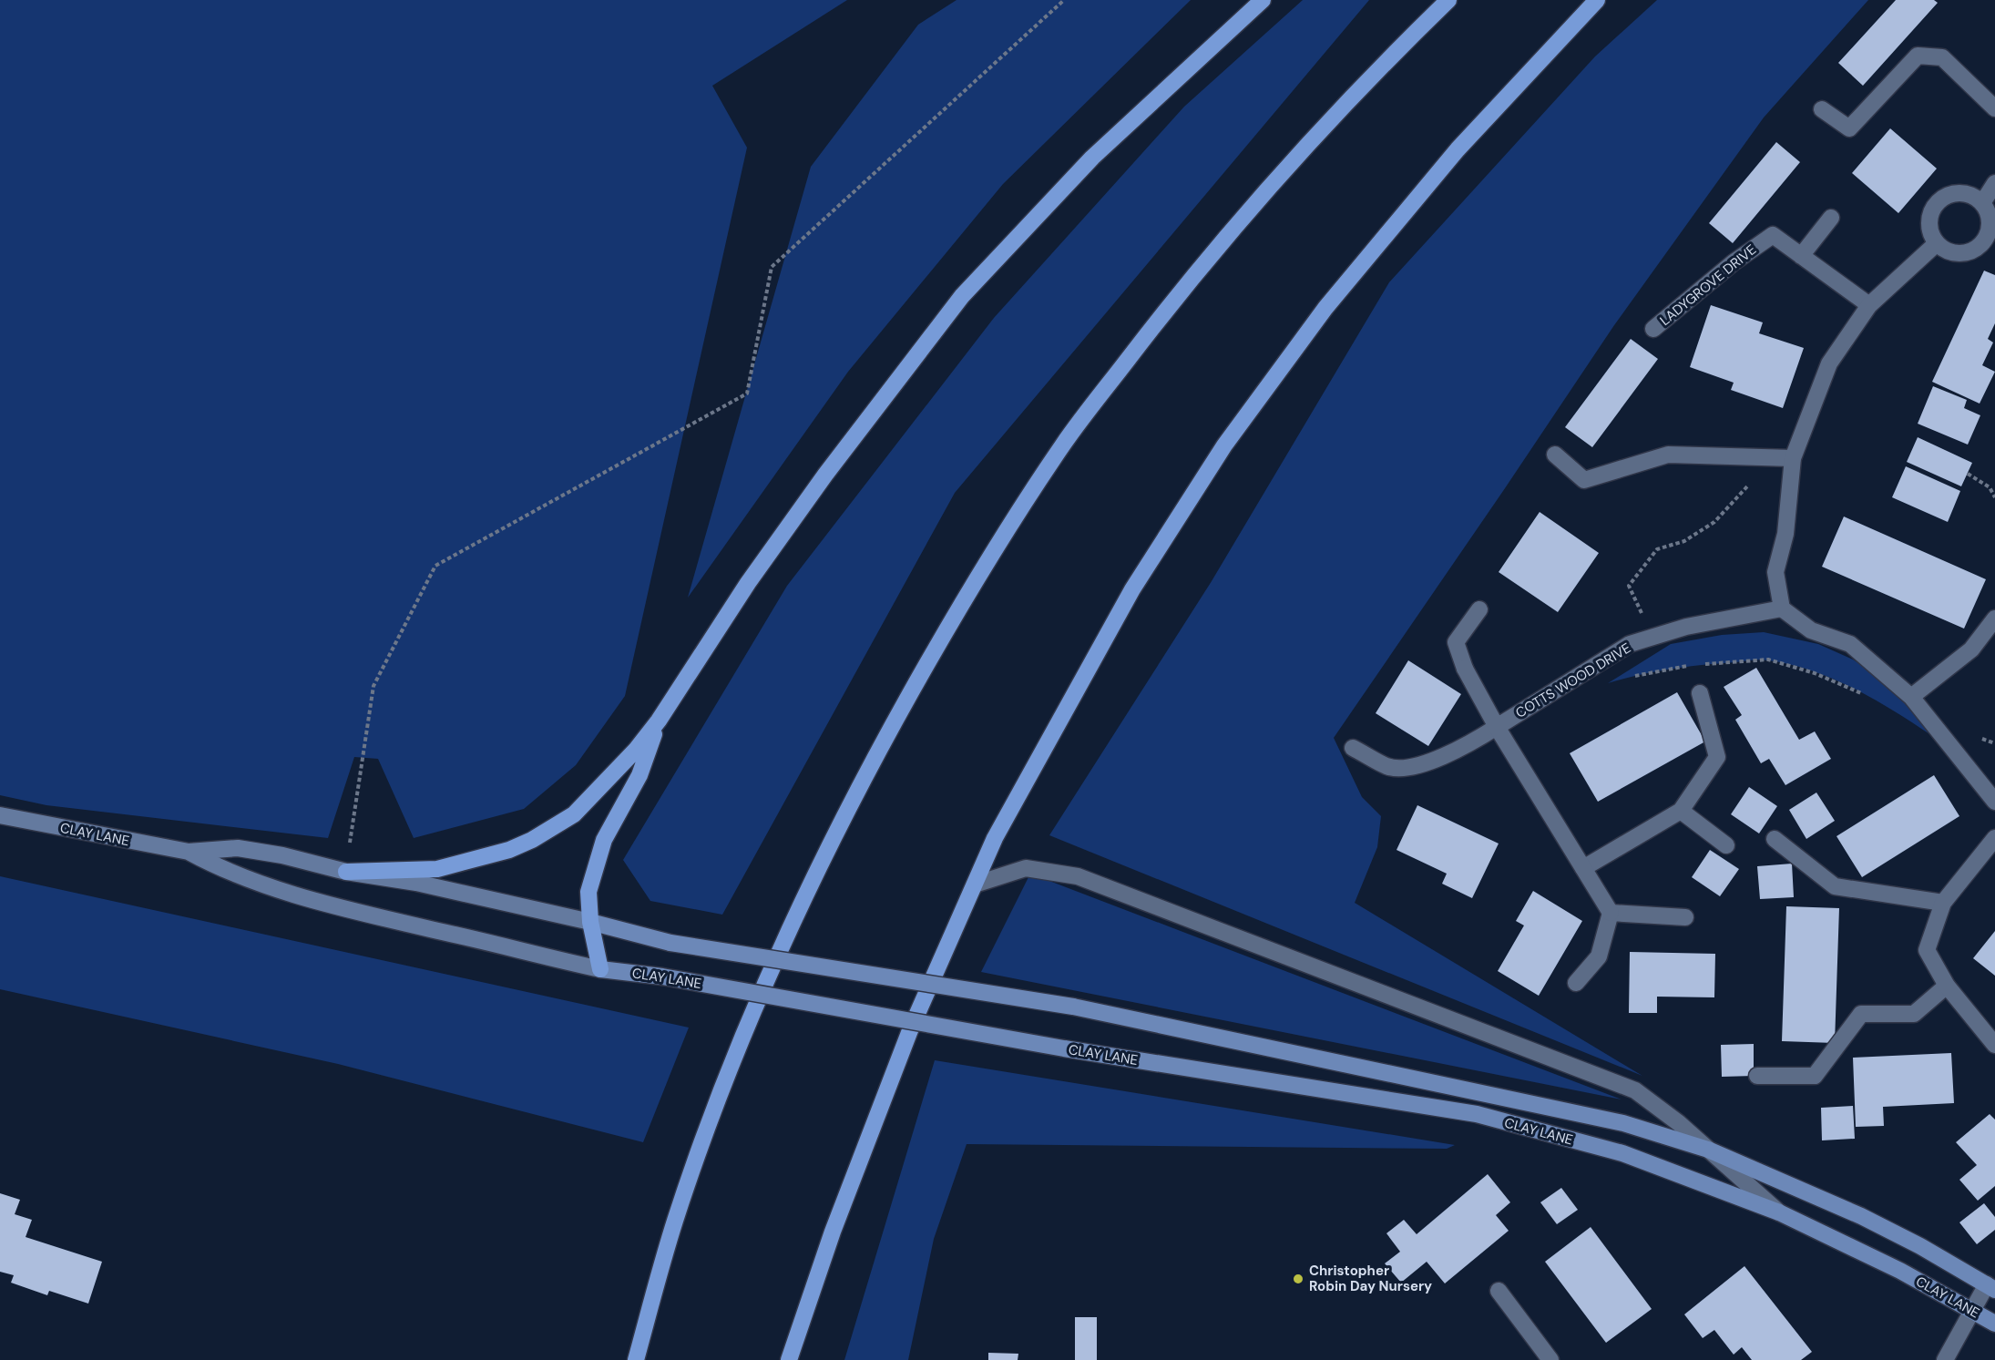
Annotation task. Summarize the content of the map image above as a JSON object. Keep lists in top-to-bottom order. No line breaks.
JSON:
{"streets":{"main road":["CLAY LANE"],"street":["LADYGROVE DRIVE","COTTS WOOD DRIVE"]},"places":["Christopher Robin Day Nursery"]}
